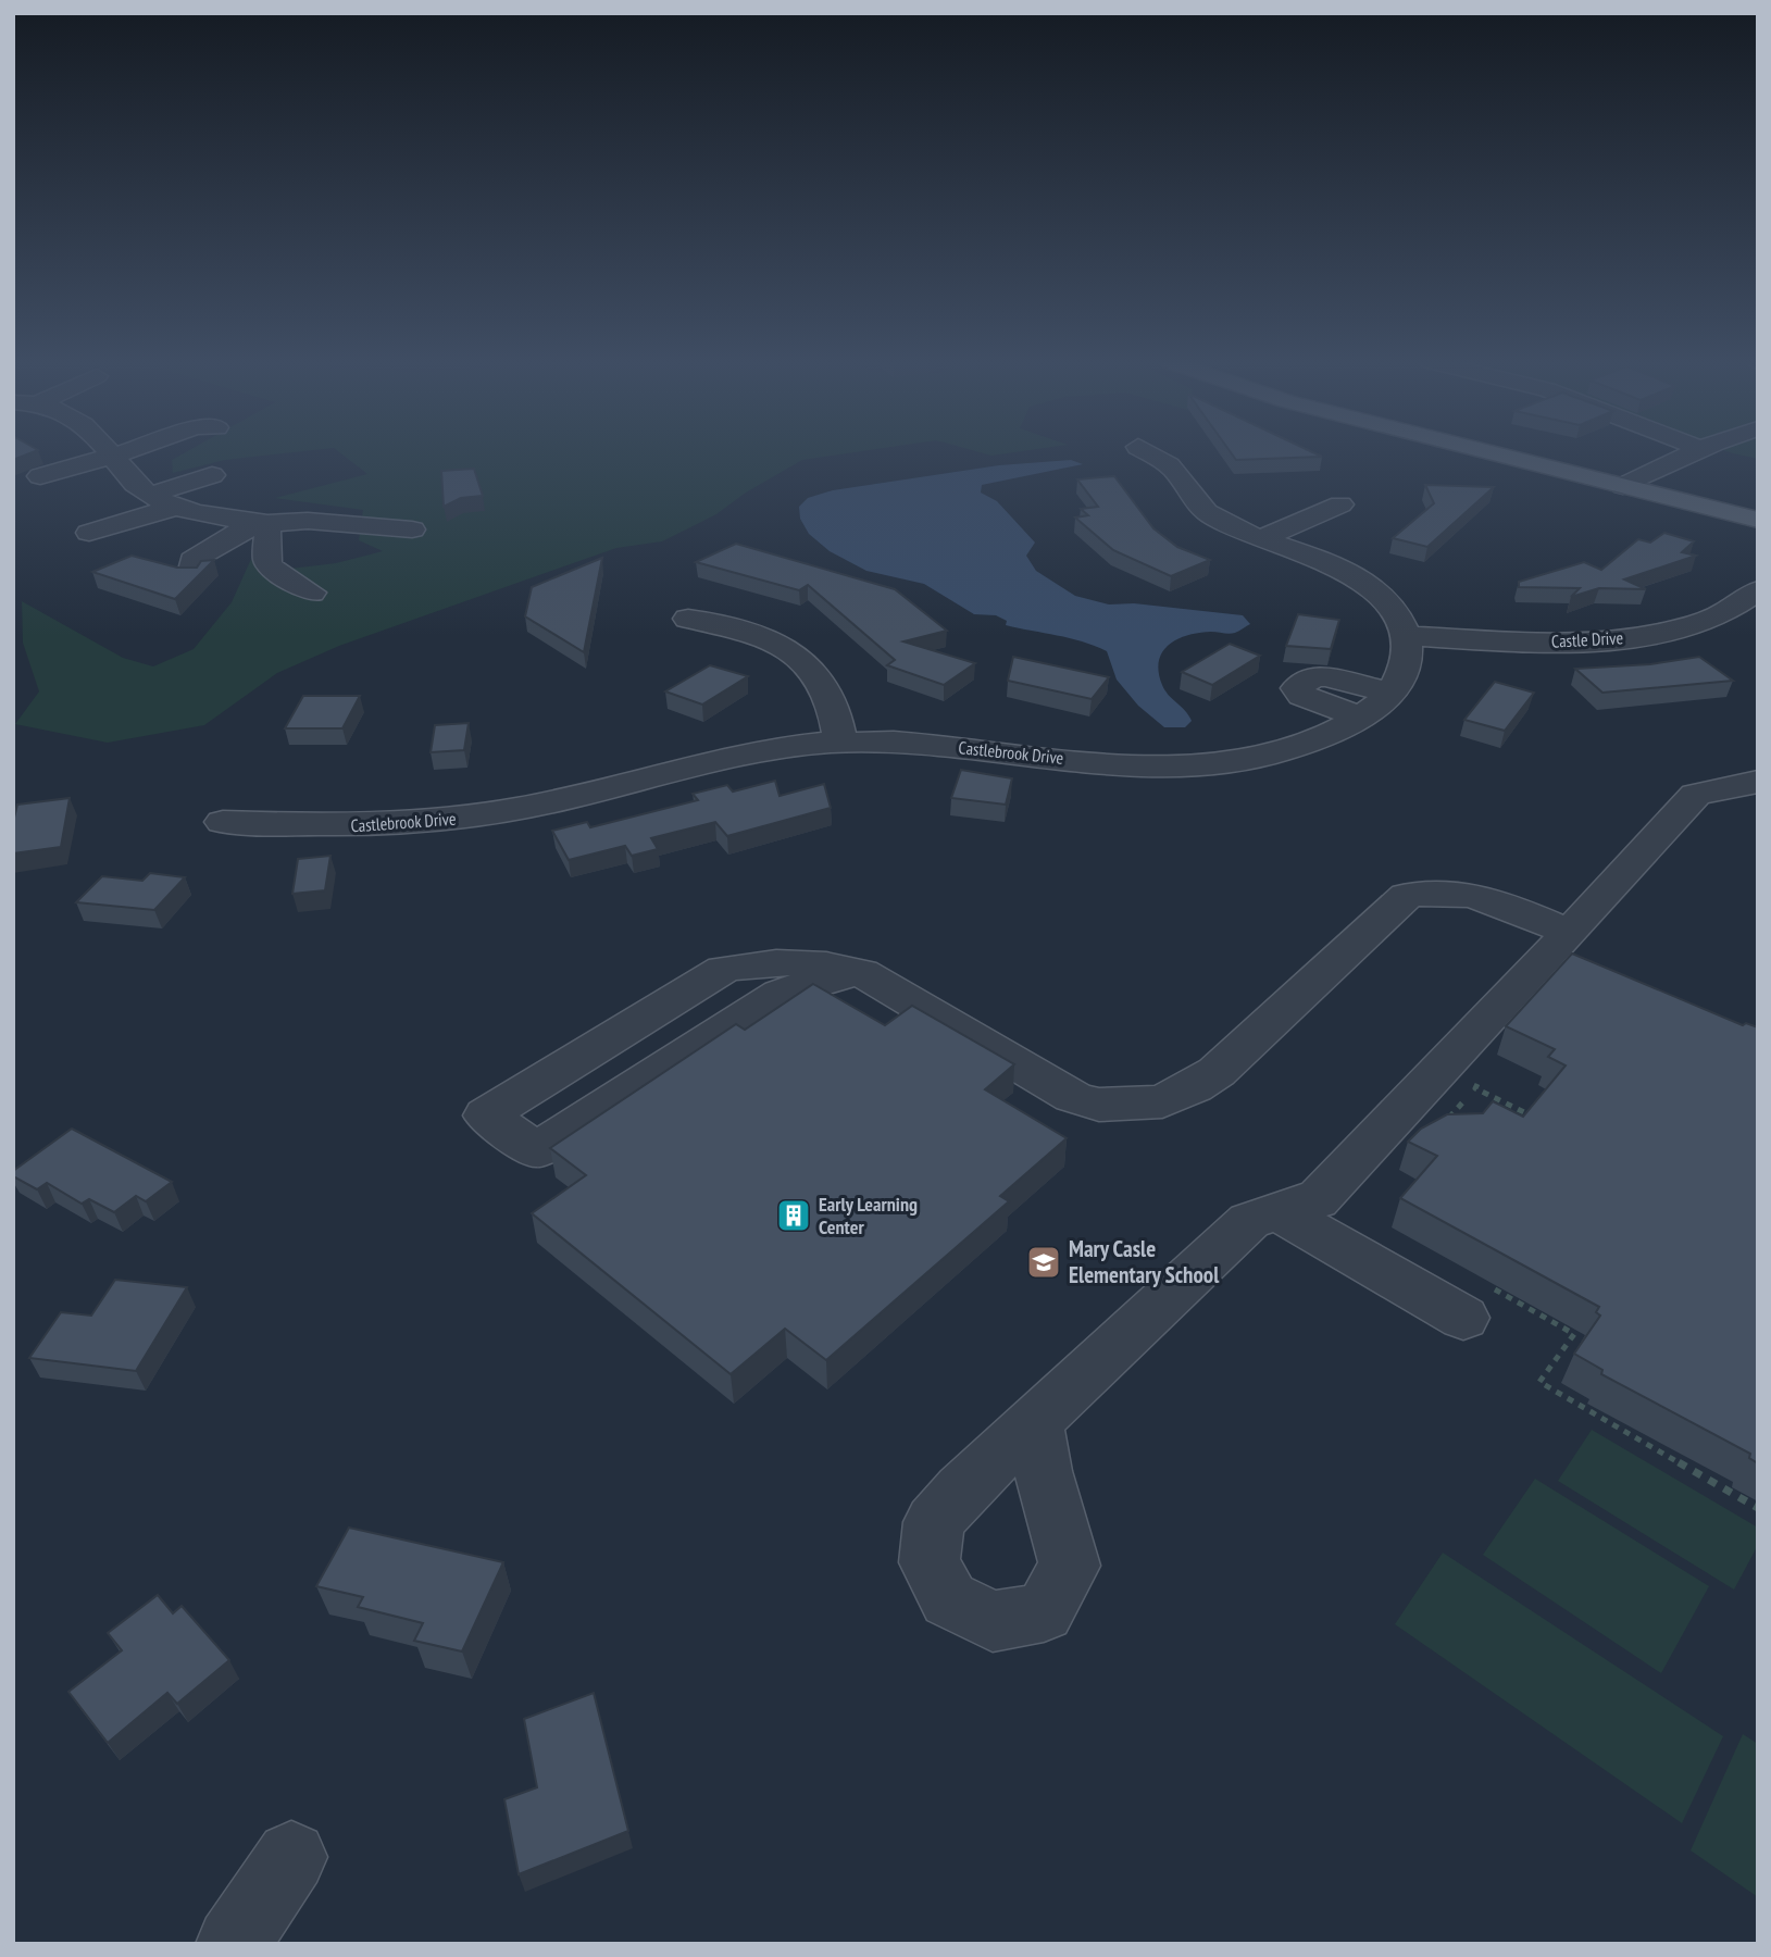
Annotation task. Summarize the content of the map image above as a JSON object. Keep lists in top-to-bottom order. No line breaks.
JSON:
{"streets":{"street":["Castle Drive","Castlebrook Drive"]},"crossings":[["Castle Drive","Castlebrook Drive"]],"places":{"building":["Early Learning Center"],"school or university":["Mary Casle Elementary School"]}}
